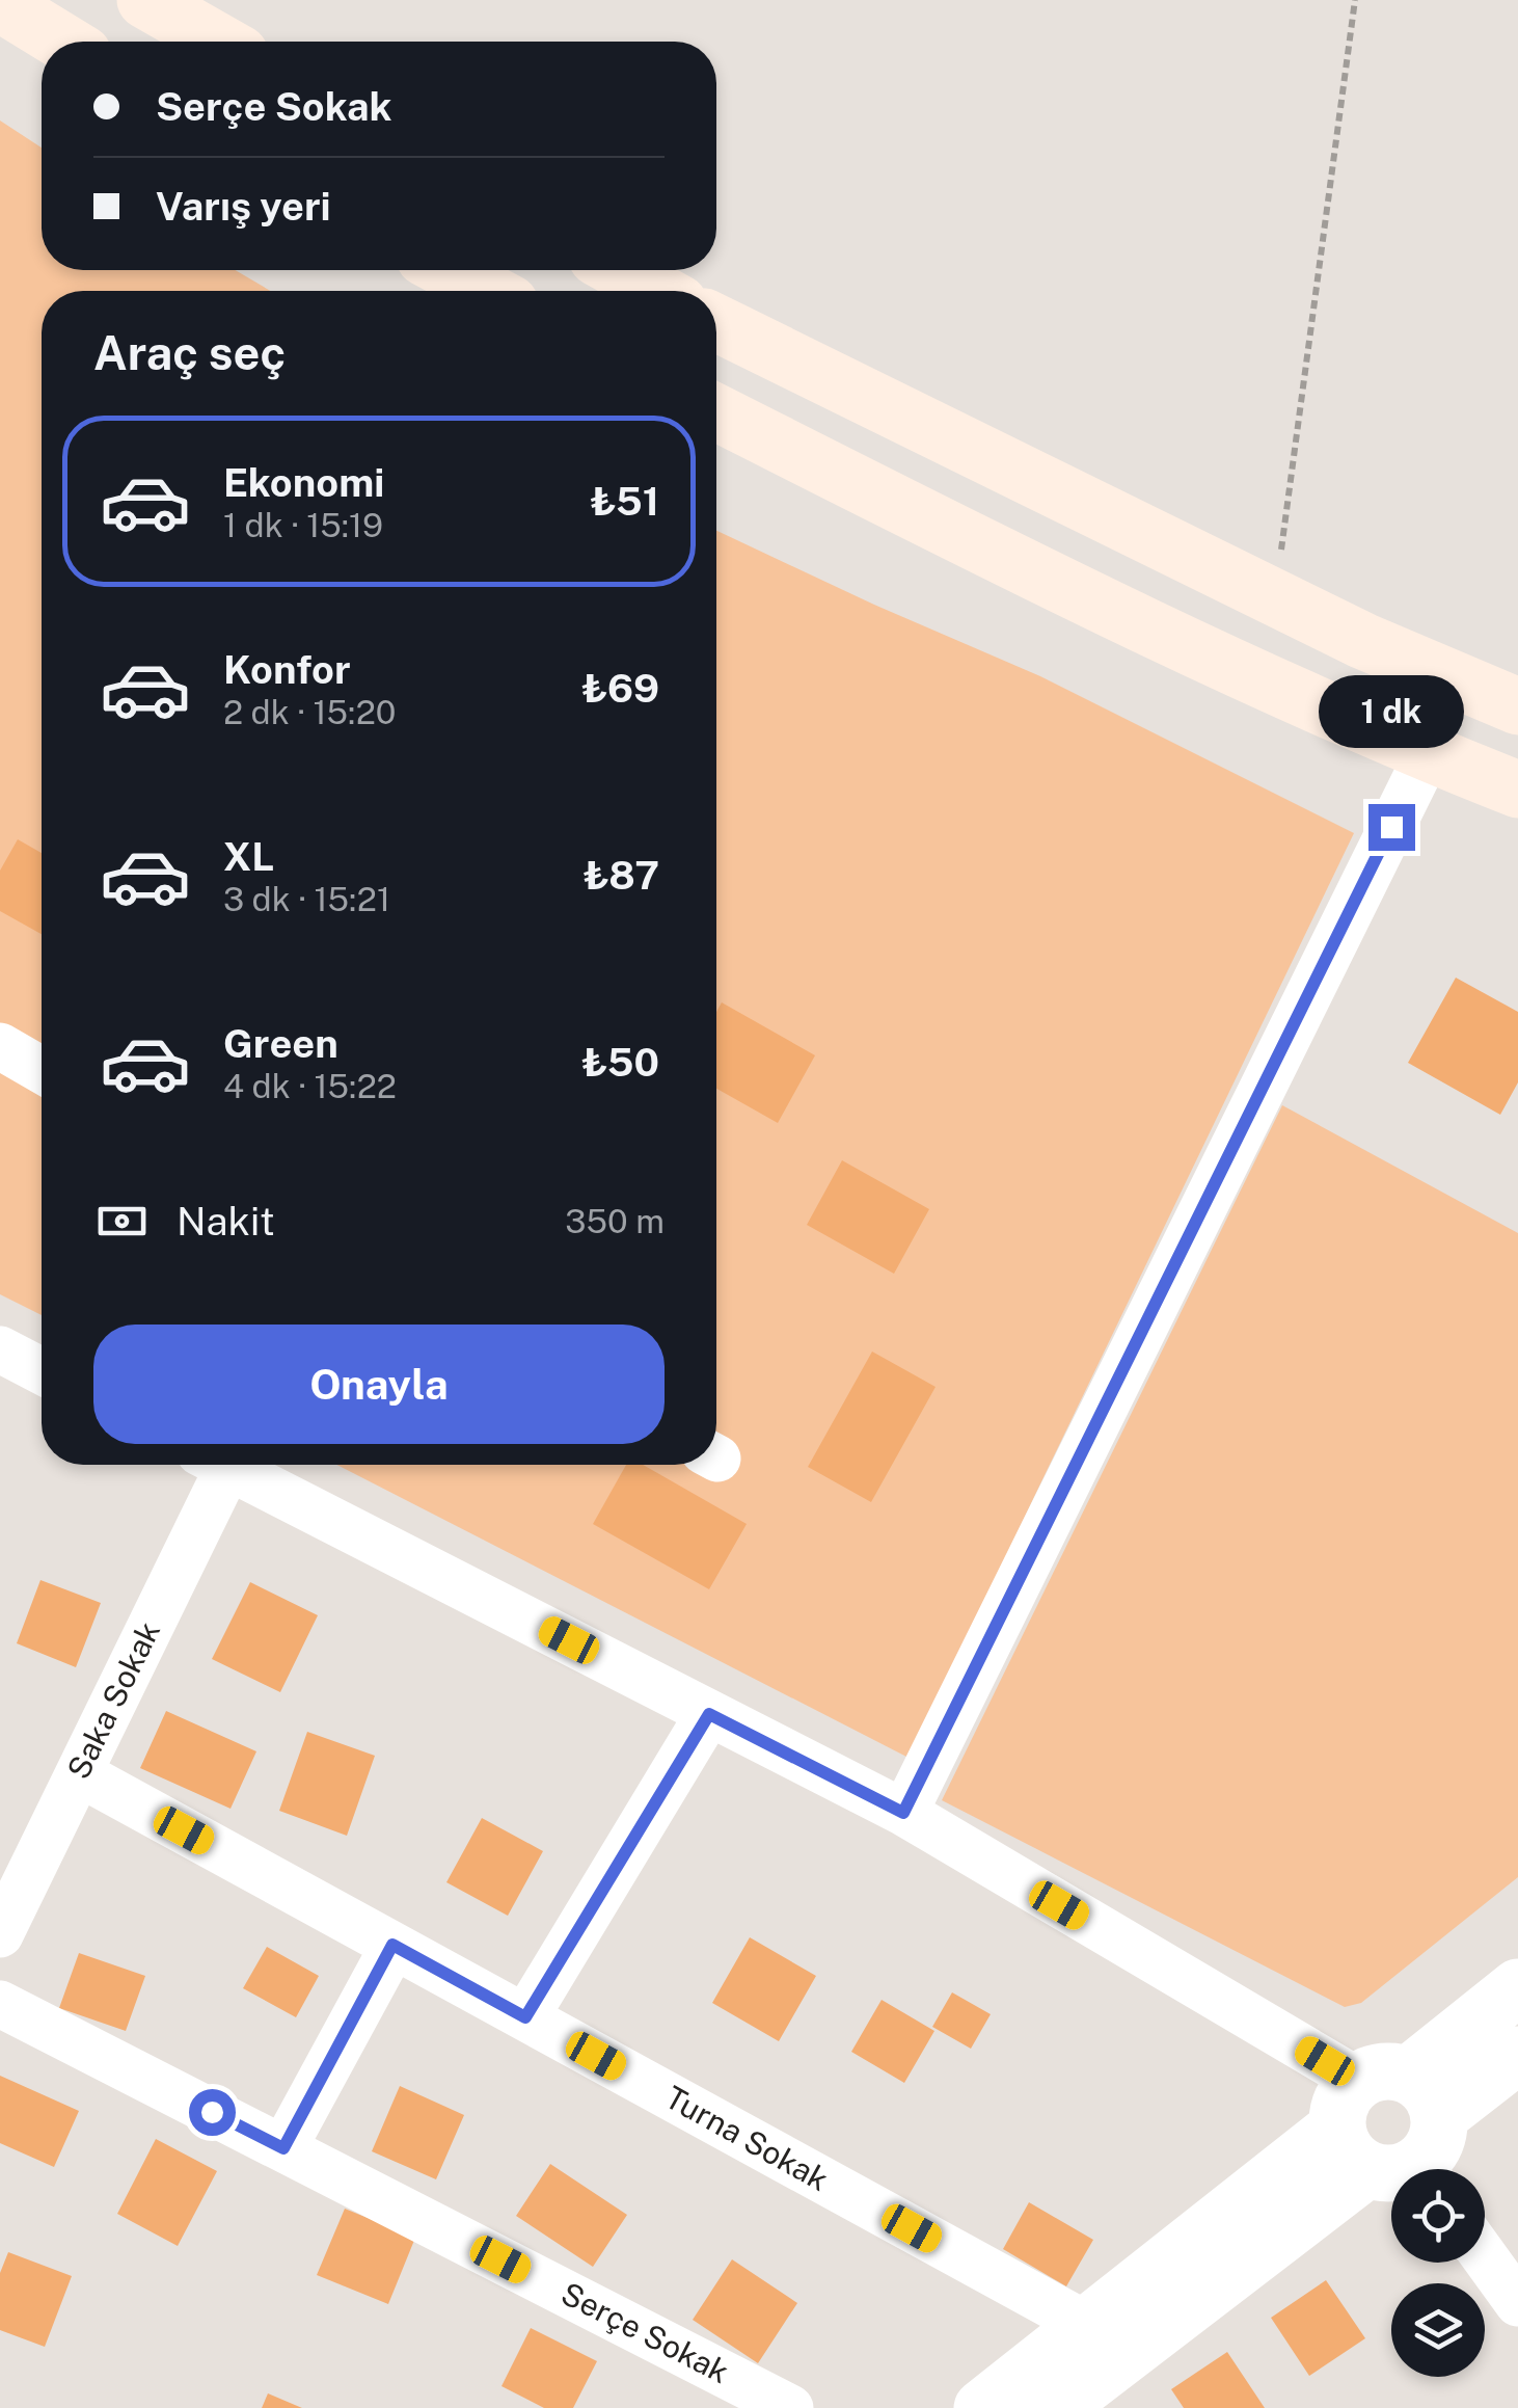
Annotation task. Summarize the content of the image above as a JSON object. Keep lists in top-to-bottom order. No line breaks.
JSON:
{"streets":{"street":["Saka Sokak","Turna Sokak","Serçe Sokak"]},"crossings":[["Saka Sokak","Turna Sokak"]],"page":{"banner":["Serçe Sokak","Varış yeri"],"heading":"Araç seç","list":[{"name":"Ekonomi","note":"1 dk · 15:19","value":"₺51"},{"name":"Konfor","note":"2 dk · 15:20","value":"₺69"},{"name":"XL","note":"3 dk · 15:21","value":"₺87"},{"name":"Green","note":"4 dk · 15:22","value":"₺50"}],"bubble":"1 dk","pay":["Nakit","350 m"],"buttons":"Onayla"}}
